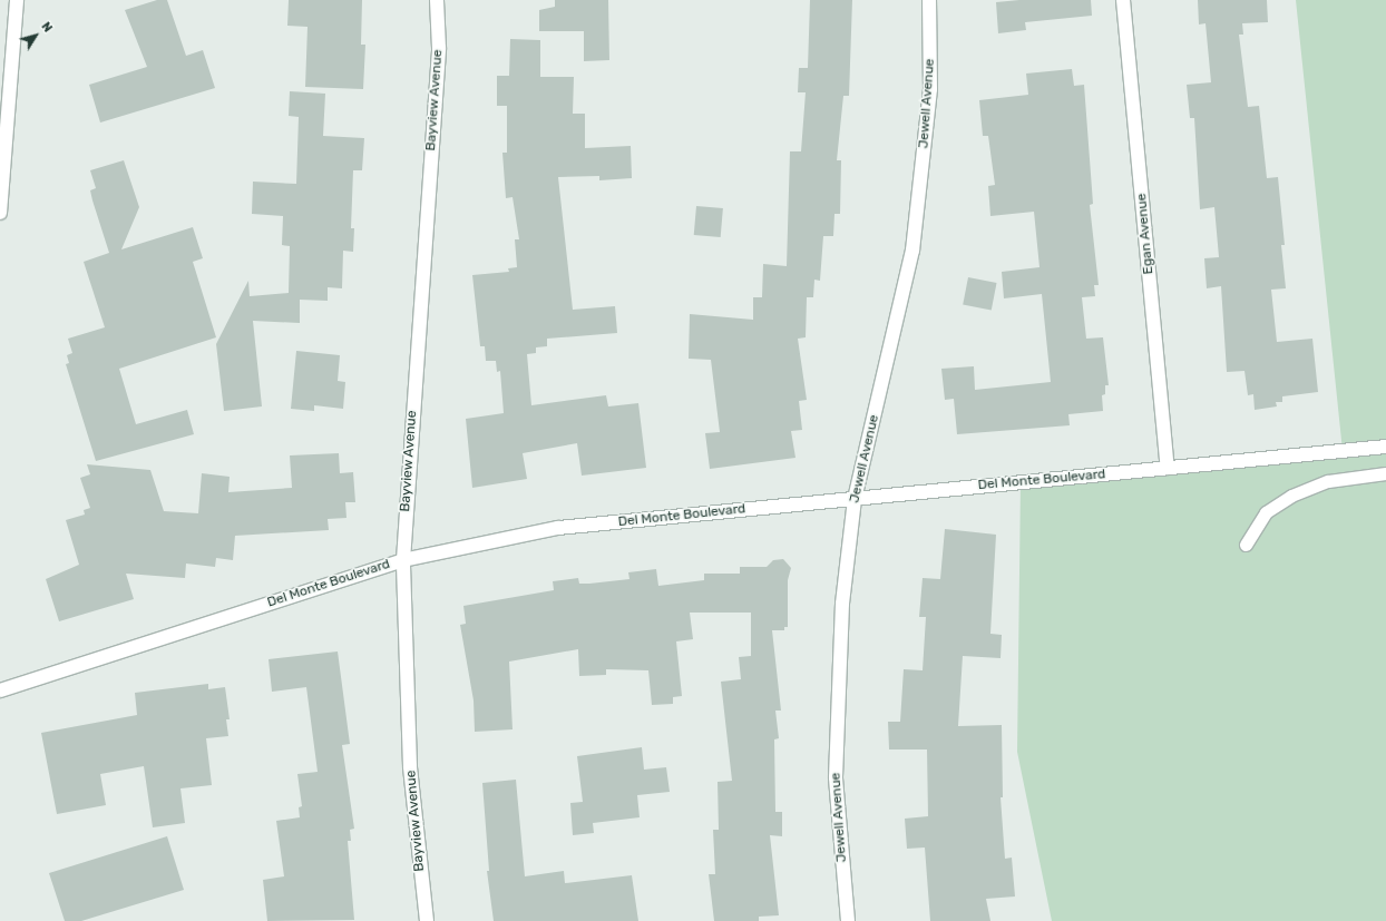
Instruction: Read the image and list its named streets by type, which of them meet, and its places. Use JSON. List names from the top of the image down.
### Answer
{
  "streets": {
    "street": [
      "Bayview Avenue",
      "Jewell Avenue",
      "Egan Avenue",
      "Del Monte Boulevard"
    ]
  },
  "crossings": [
    ["Bayview Avenue", "Del Monte Boulevard"],
    ["Jewell Avenue", "Del Monte Boulevard"],
    ["Egan Avenue", "Del Monte Boulevard"]
  ],
  "north": "top right"
}
